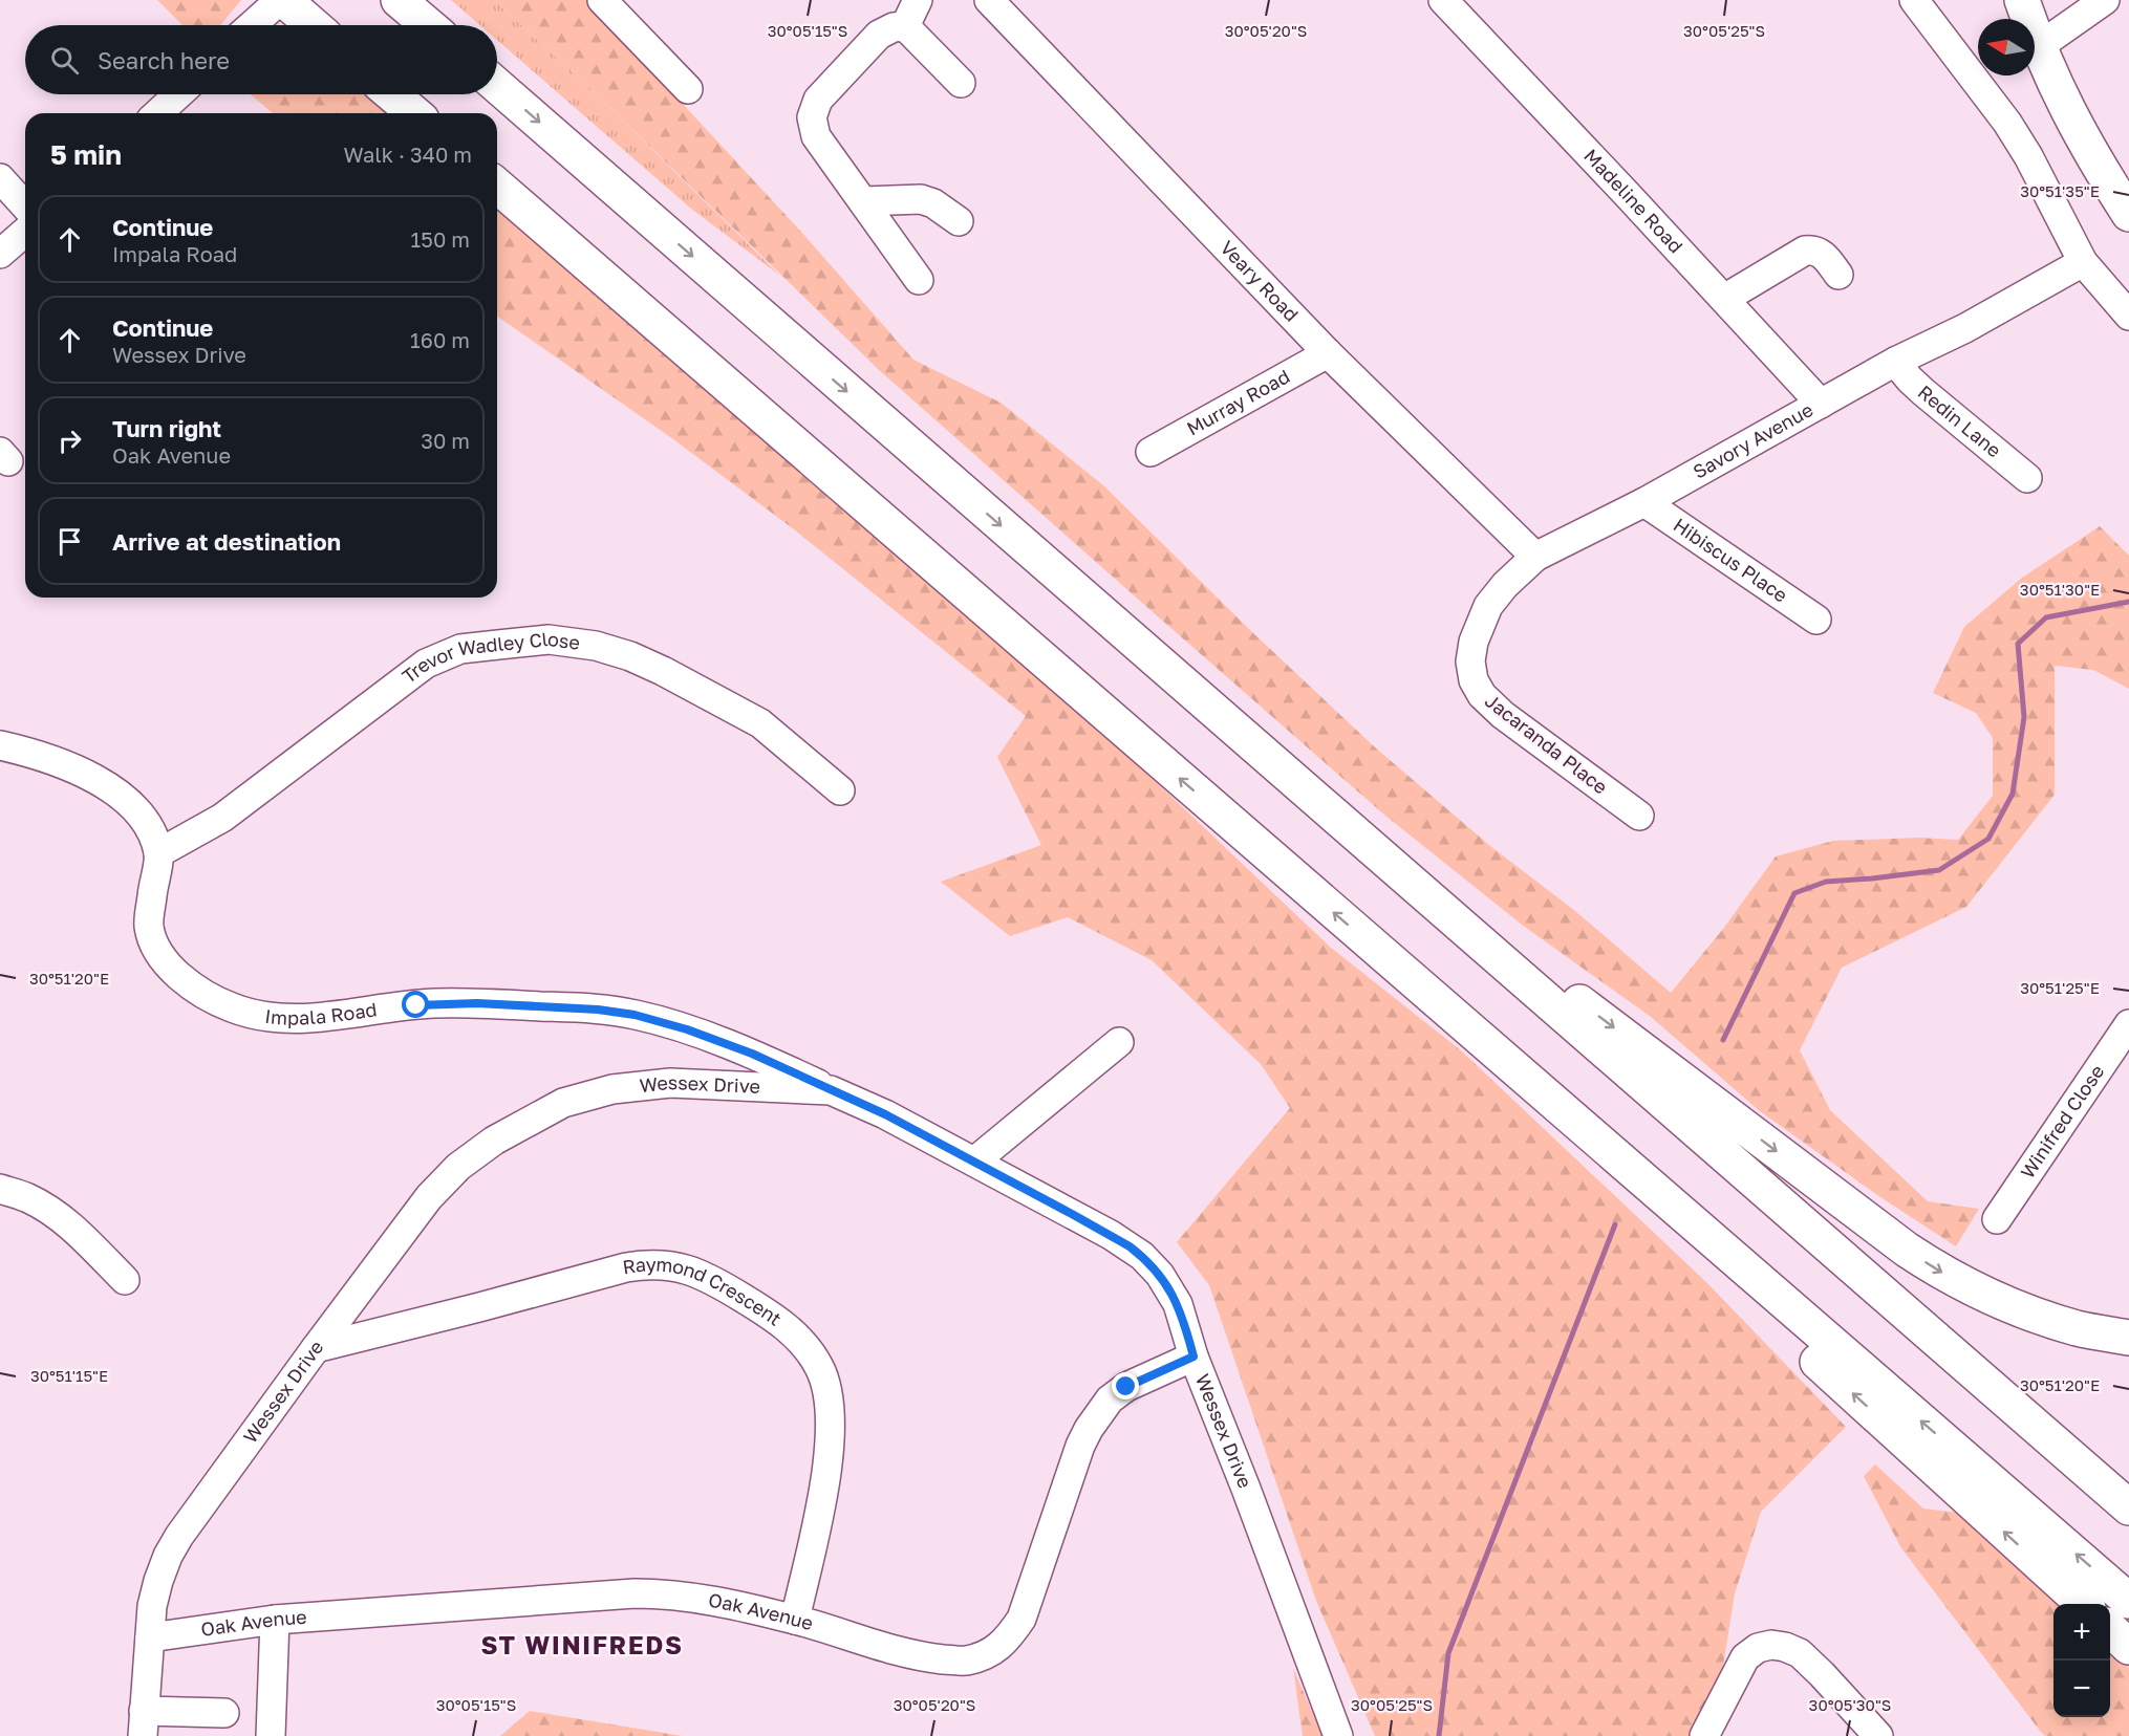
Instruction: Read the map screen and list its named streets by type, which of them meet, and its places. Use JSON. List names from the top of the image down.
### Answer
{
  "streets": {
    "street": [
      "Madeline Road",
      "Veary Road",
      "Murray Road",
      "Redin Lane",
      "Savory Avenue",
      "Hibiscus Place",
      "Trevor Wadley Close",
      "Jacaranda Place",
      "Impala Road",
      "Wessex Drive",
      "Winifred Close",
      "Raymond Crescent",
      "Oak Avenue"
    ]
  },
  "crossings": [
    ["Madeline Road", "Savory Avenue"],
    ["Veary Road", "Murray Road"],
    ["Veary Road", "Savory Avenue"],
    ["Redin Lane", "Savory Avenue"],
    ["Savory Avenue", "Hibiscus Place"],
    ["Savory Avenue", "Jacaranda Place"],
    ["Trevor Wadley Close", "Impala Road"],
    ["Impala Road", "Wessex Drive"],
    ["Wessex Drive", "Raymond Crescent"],
    ["Wessex Drive", "Oak Avenue"],
    ["Raymond Crescent", "Oak Avenue"]
  ],
  "districts": ["ST WINIFREDS"],
  "north": "left",
  "page": {
    "search": "Search here",
    "heading": ["5 min", "Walk · 340 m"],
    "list": [
      ["Continue", "Impala Road", "150 m"],
      ["Continue", "Wessex Drive", "160 m"],
      ["Turn right", "Oak Avenue", "30 m"],
      "Arrive at destination"
    ],
    "map_buttons": ["+", "−"]
  },
  "coordinates": [
    "30°05'15\"S",
    "30°05'20\"S",
    "30°05'25\"S",
    "30°51'35\"E",
    "30°51'30\"E",
    "30°51'20\"E",
    "30°51'25\"E",
    "30°51'15\"E",
    "30°05'30\"S"
  ]
}
